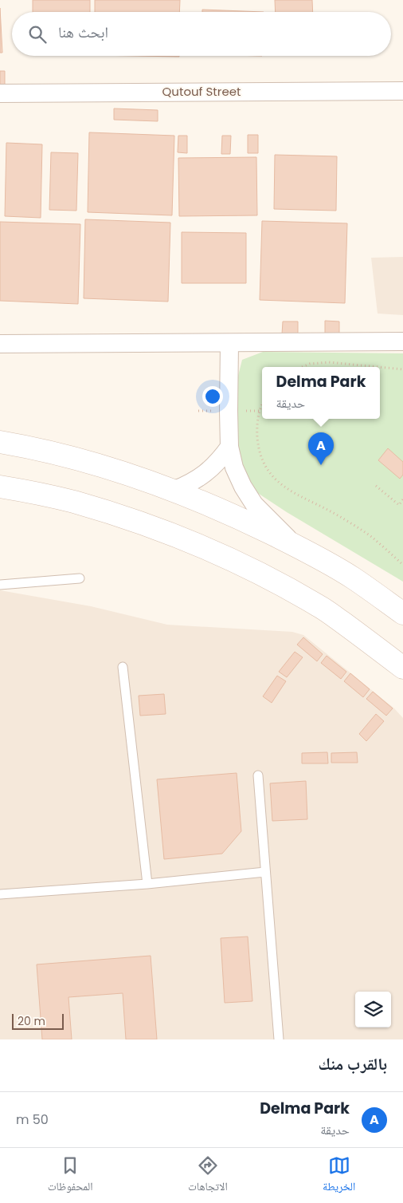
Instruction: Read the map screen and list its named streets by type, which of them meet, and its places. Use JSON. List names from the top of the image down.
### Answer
{
  "streets": {
    "street": ["Qutouf Street"]
  },
  "scale_bar": "20 m",
  "page": {
    "search": "ابحث هنا",
    "popup": ["Delma Park", "حديقة"],
    "pins": "A",
    "scale": "20 m",
    "heading": "بالقرب منك",
    "list": [
      {
        "mark": "A",
        "name": "Delma Park",
        "note": "حديقة",
        "value": "50 m"
      }
    ],
    "nav": ["الخريطة", "الاتجاهات", "المحفوظات"]
  }
}
